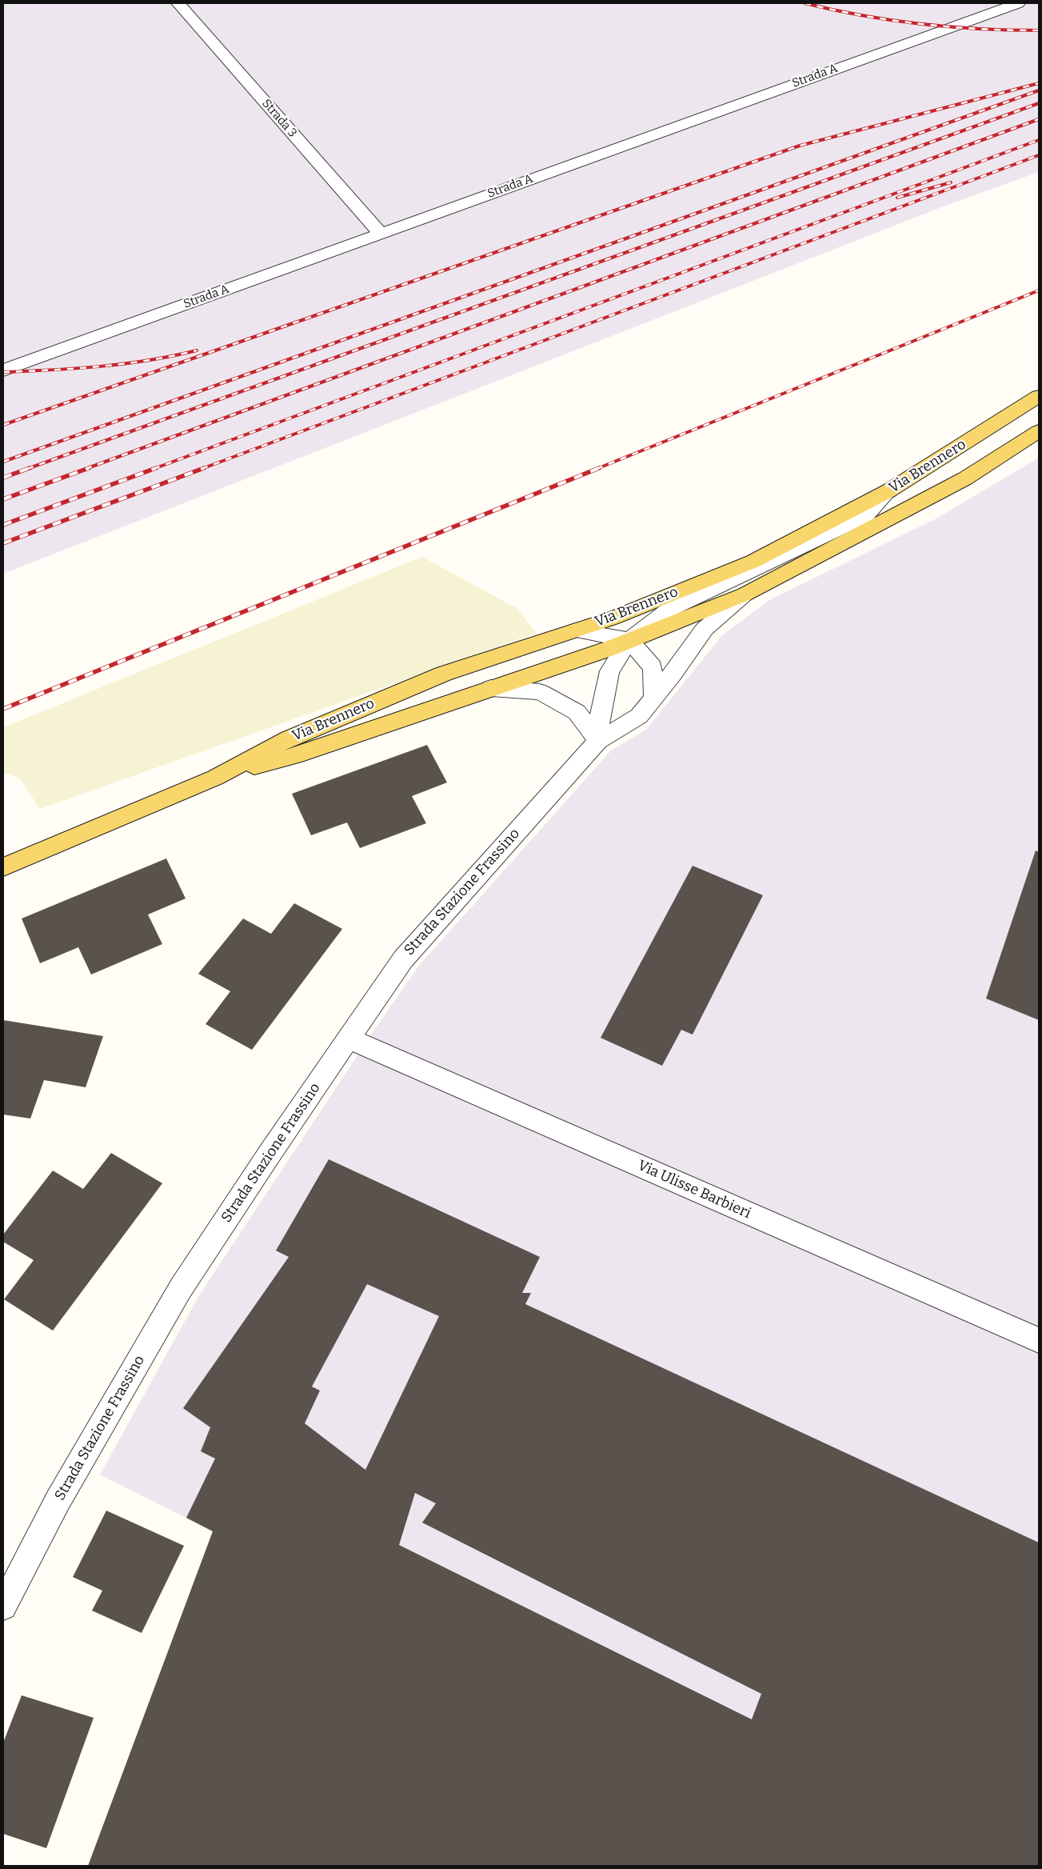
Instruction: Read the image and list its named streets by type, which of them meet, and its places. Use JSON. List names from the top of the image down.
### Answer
{
  "streets": {
    "main road": ["Via Brennero"],
    "street": [
      "Strada A",
      "Strada 3",
      "Strada Stazione Frassino",
      "Via Ulisse Barbieri"
    ]
  },
  "crossings": [
    ["Strada A", "Strada 3"],
    ["Via Brennero", "Strada Stazione Frassino"],
    ["Strada Stazione Frassino", "Via Ulisse Barbieri"]
  ]
}
